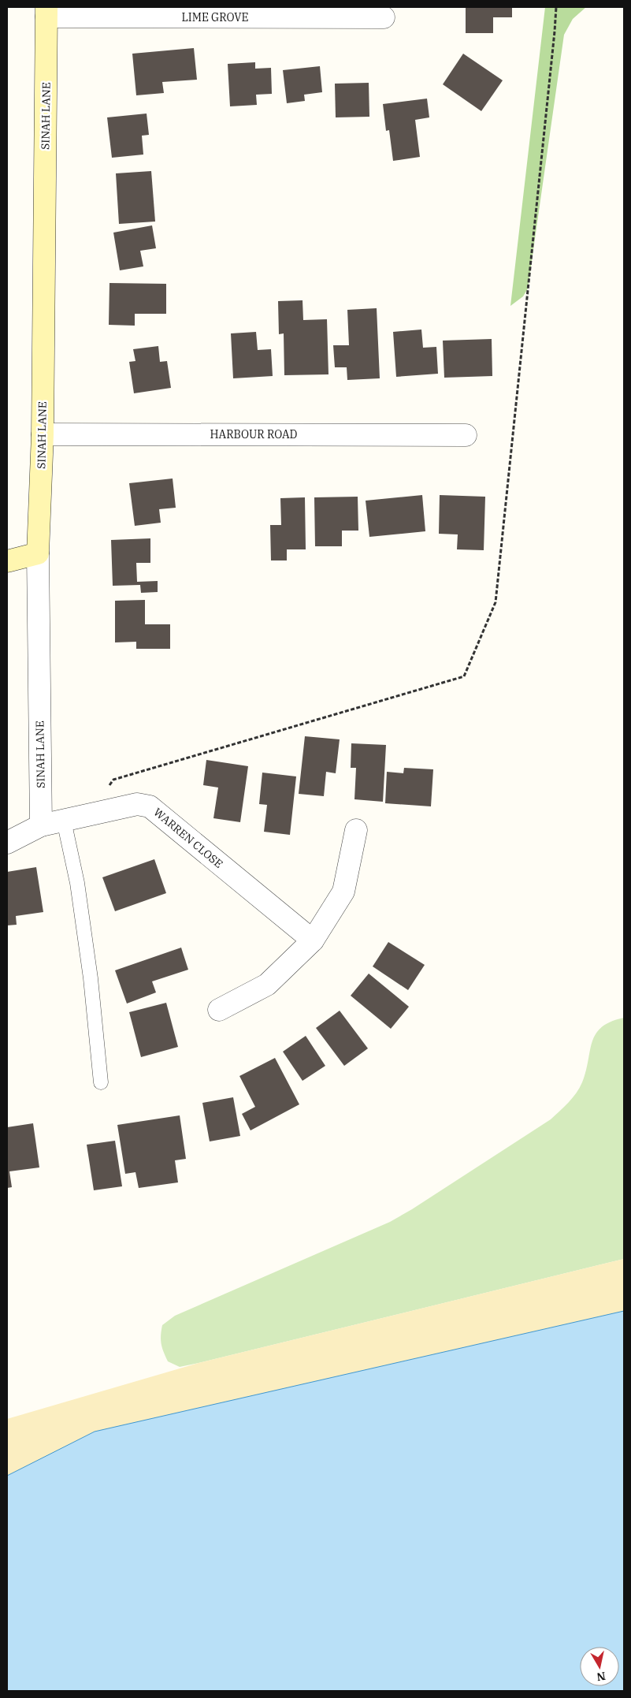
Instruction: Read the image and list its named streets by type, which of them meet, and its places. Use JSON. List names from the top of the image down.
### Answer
{
  "streets": {
    "street": [
      "LIME GROVE",
      "SINAH LANE",
      "HARBOUR ROAD",
      "WARREN CLOSE"
    ]
  },
  "crossings": [
    ["LIME GROVE", "SINAH LANE"],
    ["SINAH LANE", "HARBOUR ROAD"],
    ["SINAH LANE", "WARREN CLOSE"]
  ],
  "north": "bottom"
}
